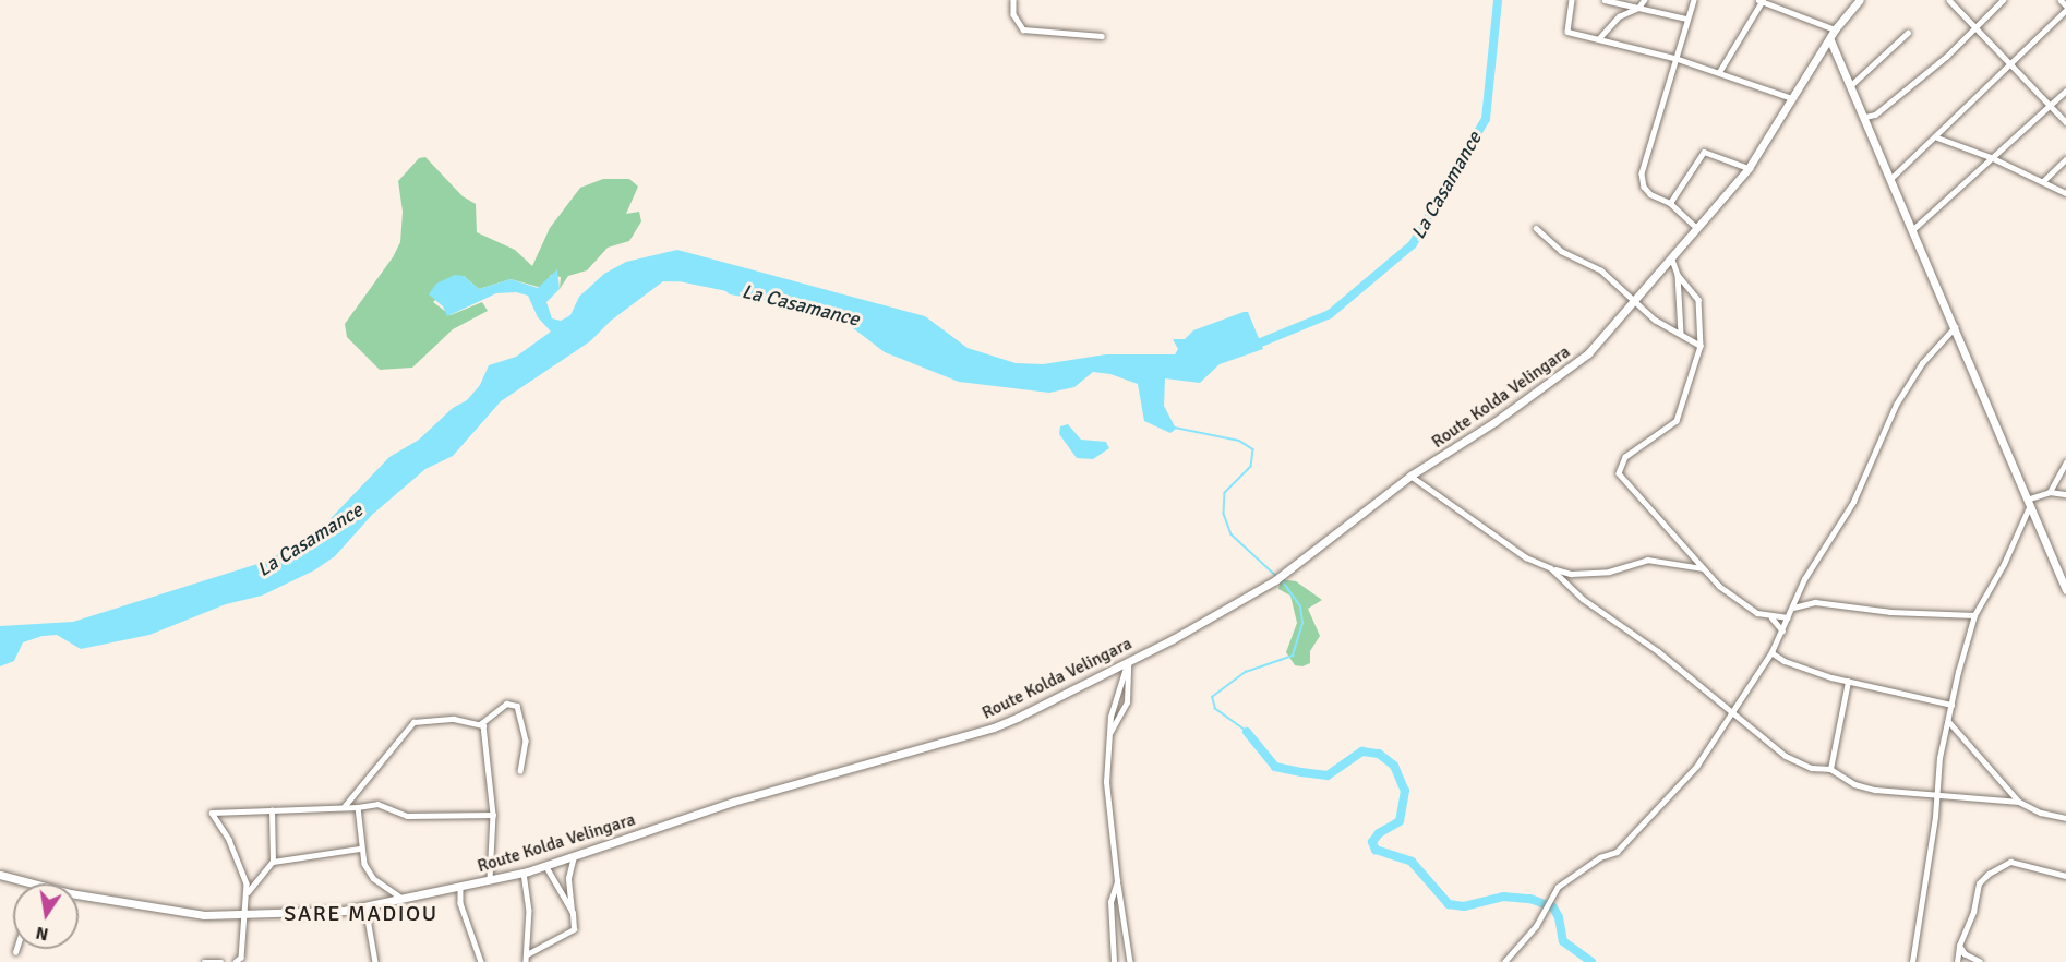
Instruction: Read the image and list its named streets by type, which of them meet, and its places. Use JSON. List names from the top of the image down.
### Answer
{
  "streets": {
    "main road": ["Route Kolda Velingara"]
  },
  "districts": ["SARE MADIOU"],
  "water": ["La Casamance"],
  "north": "bottom"
}
